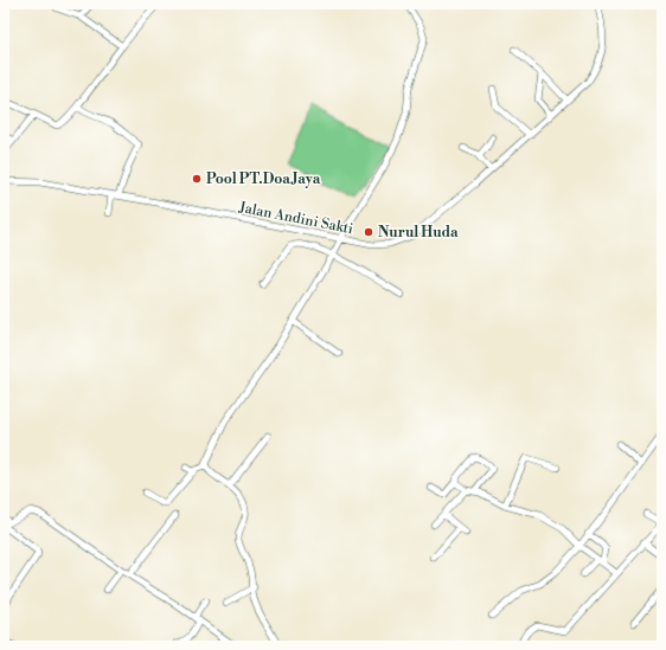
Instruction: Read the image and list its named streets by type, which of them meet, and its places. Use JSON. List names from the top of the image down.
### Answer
{
  "streets": {
    "street": ["Jalan Andini Sakti"]
  },
  "places": ["Pool PT.Doa Jaya", "Nurul Huda"]
}
